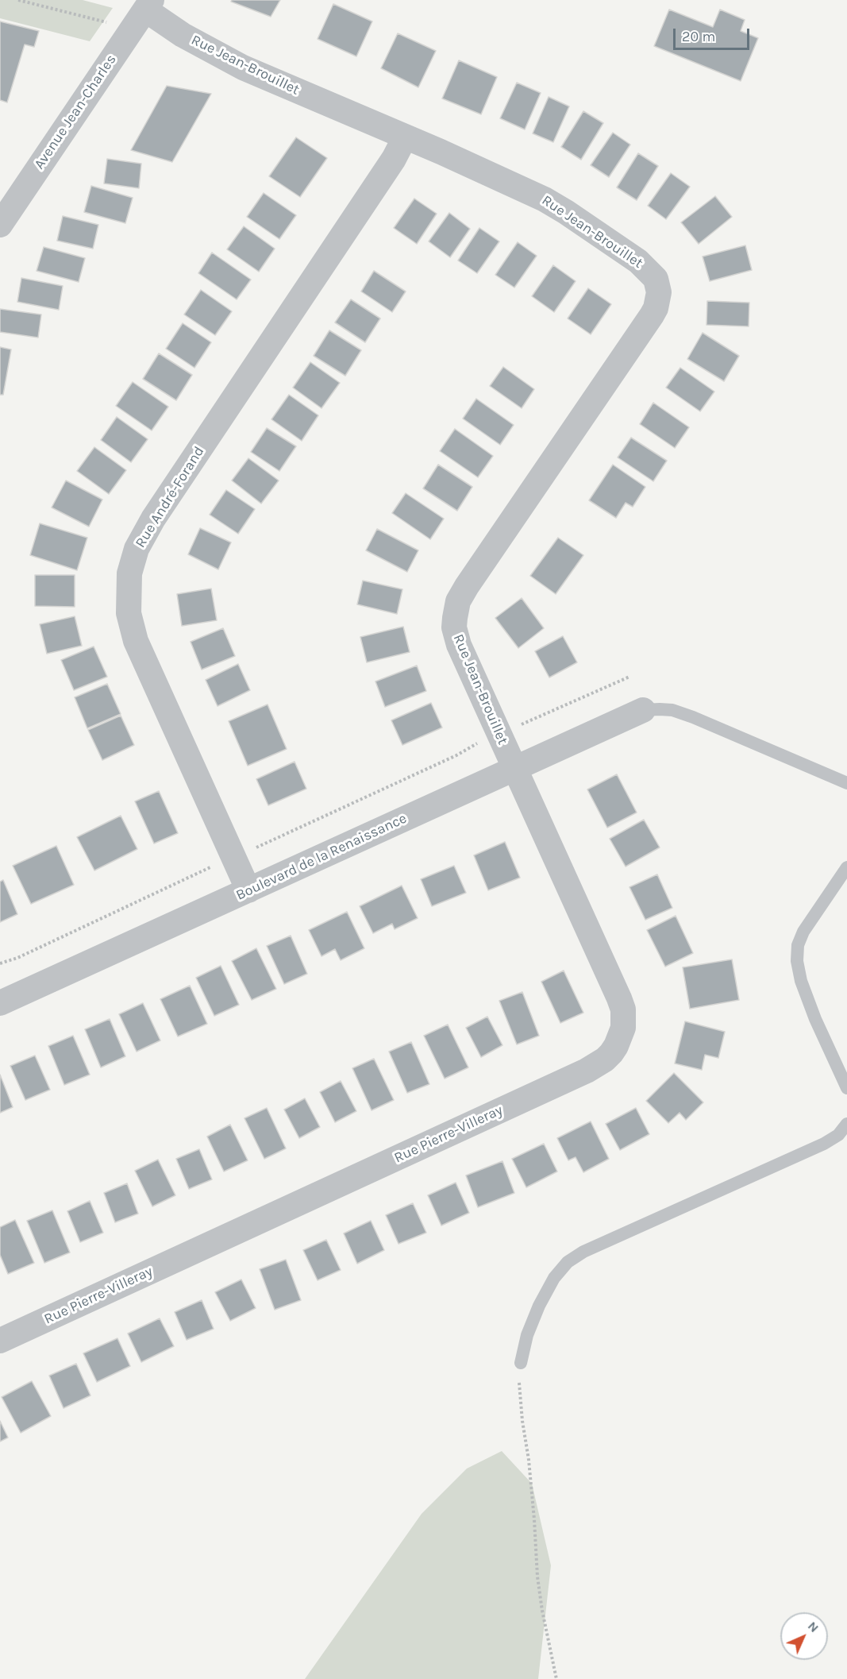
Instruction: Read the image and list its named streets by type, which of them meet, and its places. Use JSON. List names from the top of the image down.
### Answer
{
  "streets": {
    "street": [
      "Rue Jean-Brouillet",
      "Avenue Jean-Charles",
      "Rue André-Forand",
      "Boulevard de la Renaissance",
      "Rue Pierre-Villeray"
    ]
  },
  "crossings": [
    ["Rue Jean-Brouillet", "Avenue Jean-Charles"],
    ["Rue Jean-Brouillet", "Rue André-Forand"],
    ["Rue Jean-Brouillet", "Boulevard de la Renaissance"],
    ["Rue Jean-Brouillet", "Rue Pierre-Villeray"],
    ["Rue André-Forand", "Boulevard de la Renaissance"],
    ["Boulevard de la Renaissance", "Rue Pierre-Villeray"]
  ],
  "scale_bar": "20 m",
  "north": "top right"
}
